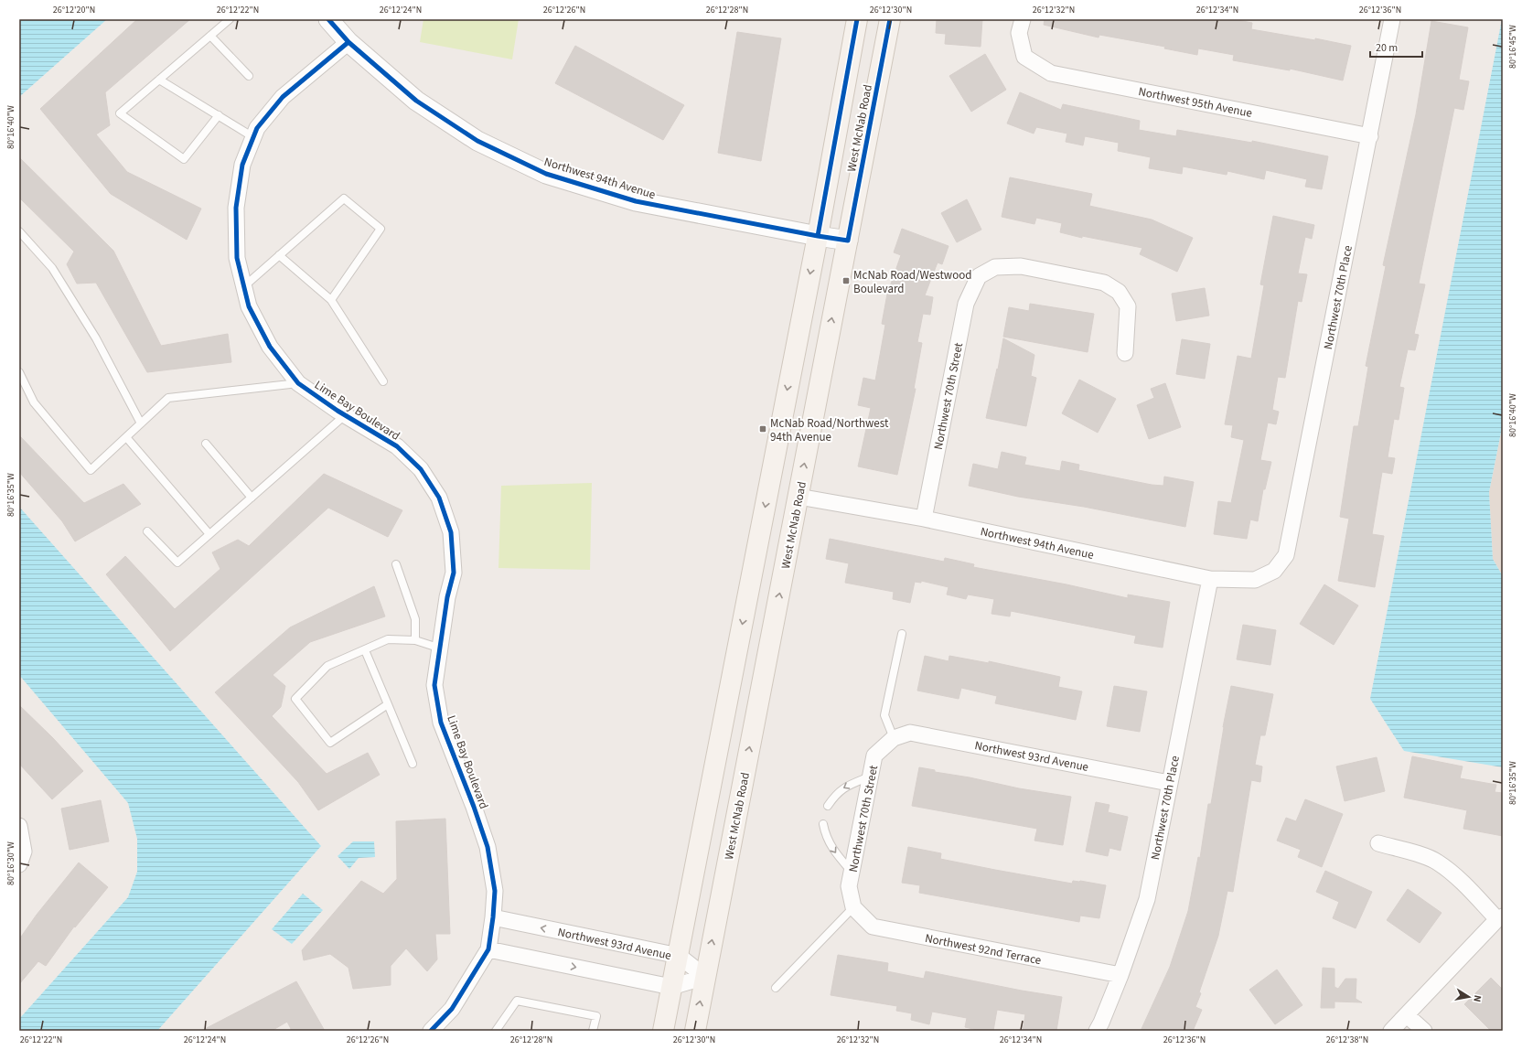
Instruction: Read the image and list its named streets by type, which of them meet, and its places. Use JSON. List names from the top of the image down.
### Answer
{
  "streets": {
    "main road": ["West McNab Road"],
    "street": [
      "Northwest 95th Avenue",
      "Northwest 94th Avenue",
      "Northwest 70th Place",
      "Northwest 70th Street",
      "Lime Bay Boulevard",
      "Northwest 93rd Avenue",
      "Northwest 92nd Terrace"
    ]
  },
  "crossings": [
    ["Northwest 95th Avenue", "Northwest 70th Place"],
    ["West McNab Road", "Northwest 94th Avenue"],
    ["West McNab Road", "Northwest 93rd Avenue"],
    ["Northwest 94th Avenue", "Northwest 70th Place"],
    ["Northwest 94th Avenue", "Northwest 70th Street"],
    ["Northwest 94th Avenue", "Lime Bay Boulevard"],
    ["Northwest 70th Place", "Northwest 93rd Avenue"],
    ["Northwest 70th Place", "Northwest 92nd Terrace"],
    ["Northwest 70th Street", "Northwest 93rd Avenue"],
    ["Northwest 70th Street", "Northwest 92nd Terrace"],
    ["Lime Bay Boulevard", "Northwest 93rd Avenue"]
  ],
  "places": {
    "transit": ["McNab Road/Westwood Boulevard", "McNab Road/Northwest 94th Avenue"]
  },
  "scale_bar": "20 m",
  "north": "right",
  "coordinates": [
    "26°12'20\"N",
    "26°12'22\"N",
    "26°12'24\"N",
    "26°12'26\"N",
    "26°12'28\"N",
    "26°12'30\"N",
    "26°12'32\"N",
    "26°12'34\"N",
    "26°12'36\"N",
    "80°16'45\"W",
    "80°16'40\"W",
    "80°16'35\"W",
    "80°16'30\"W",
    "26°12'38\"N"
  ]
}
